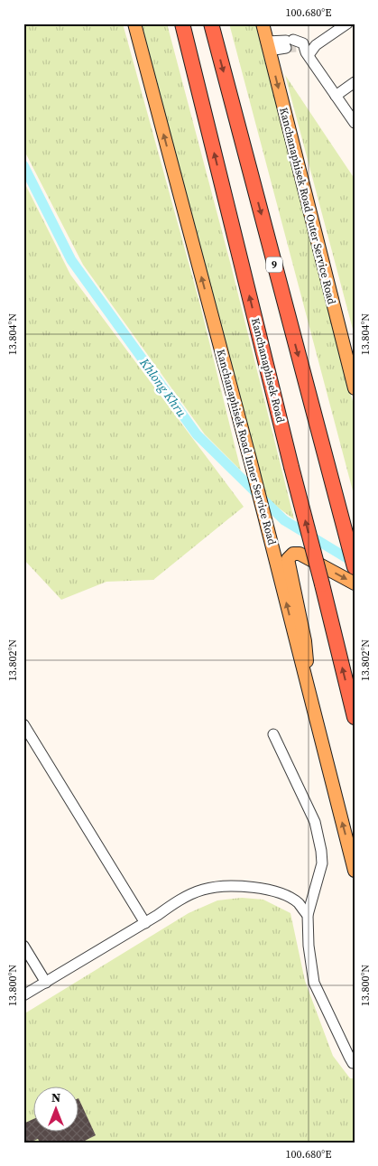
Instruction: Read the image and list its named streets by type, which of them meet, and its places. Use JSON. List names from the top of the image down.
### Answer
{
  "streets": {
    "highway": ["9", "Kanchanaphisek Road"],
    "main road": ["Kanchanaphisek Road Outer Service Road", "Kanchanaphisek Road Inner Service Road"]
  },
  "one_way": ["Kanchanaphisek Road Outer Service Road", "Kanchanaphisek Road Inner Service Road"],
  "water": ["Khlong Khru"],
  "north": "top",
  "coordinates": [
    "100.680°E",
    "13.804°N",
    "13.802°N",
    "13.800°N"
  ]
}
